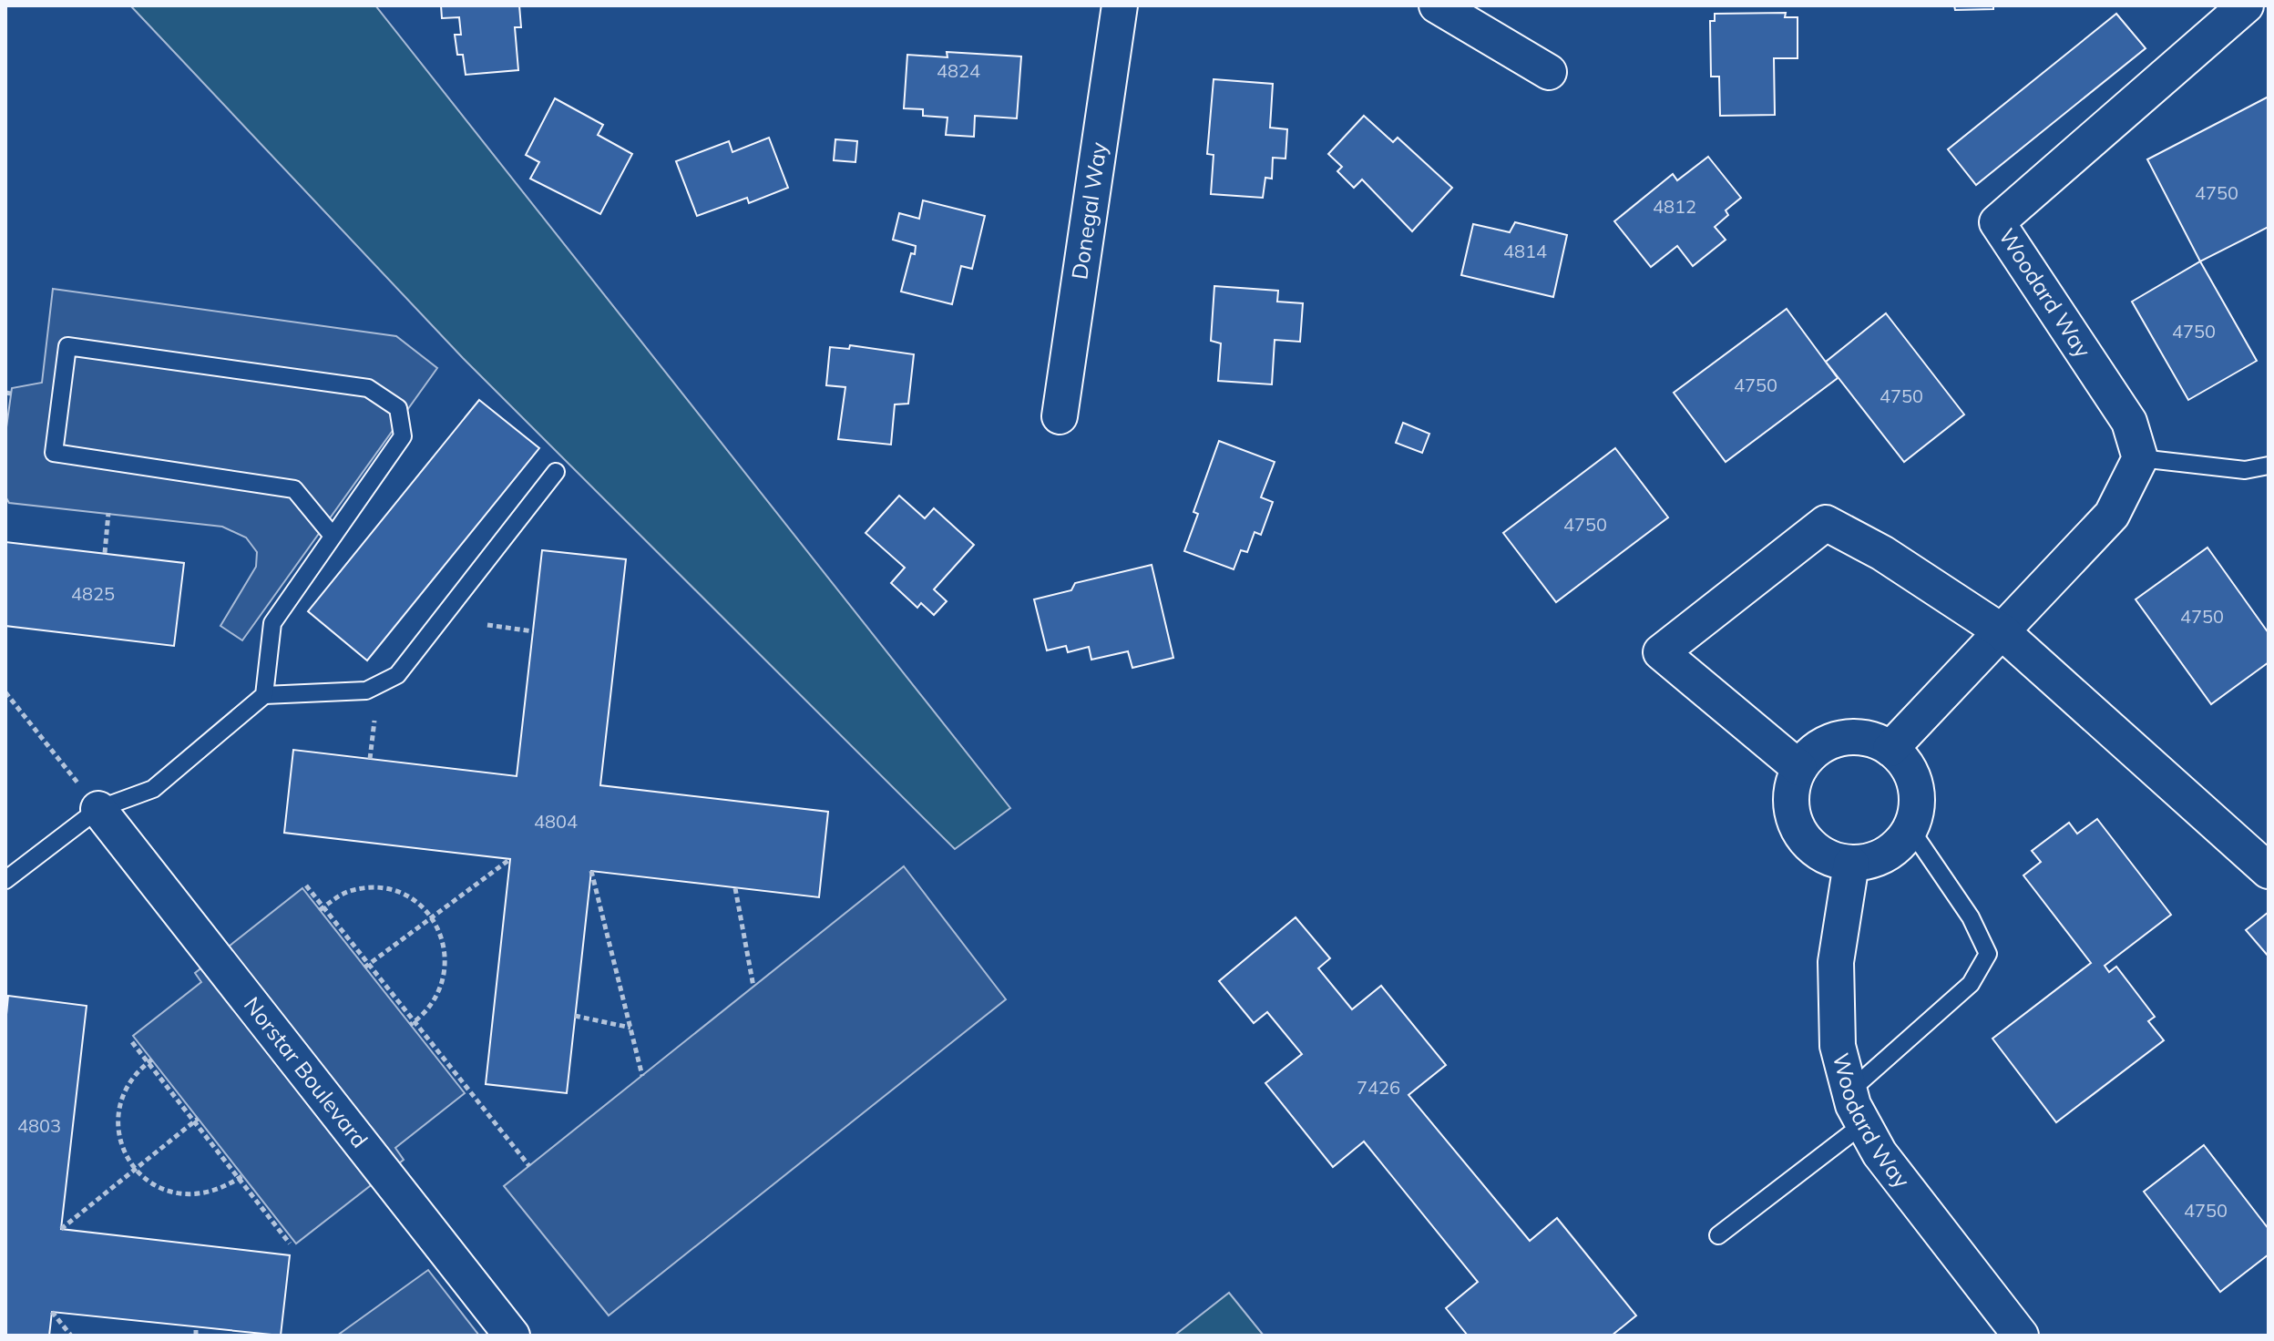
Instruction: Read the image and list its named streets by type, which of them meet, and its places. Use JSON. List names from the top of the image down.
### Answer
{
  "streets": {
    "street": ["Donegal Way", "Woodard Way", "Norstar Boulevard"]
  },
  "house_numbers": [
    "4824",
    "4750",
    "4812",
    "4814",
    "4750",
    "4750",
    "4750",
    "4750",
    "4825",
    "4750",
    "4804",
    "7426",
    "4803",
    "4750"
  ]
}
